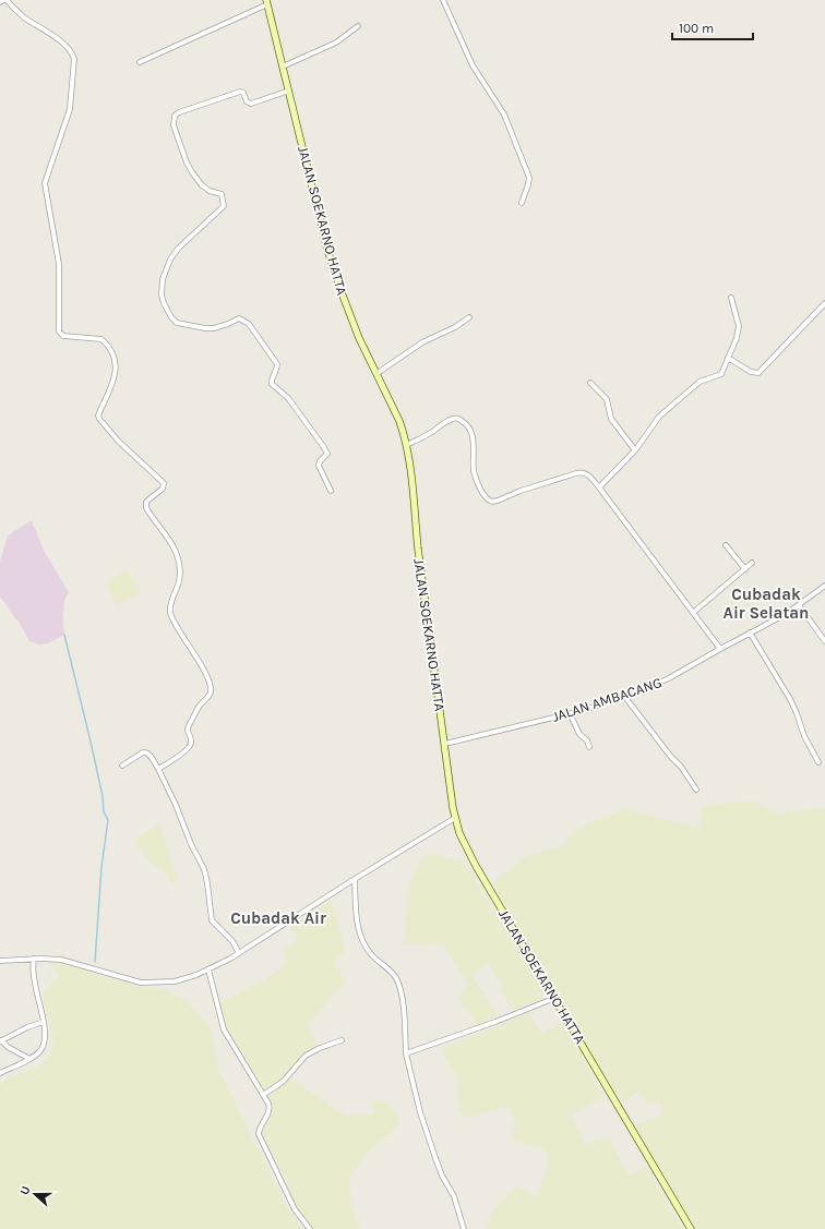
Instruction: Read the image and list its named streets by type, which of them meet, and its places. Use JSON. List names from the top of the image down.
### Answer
{
  "streets": {
    "street": ["JALAN SOEKARNO HATTA", "JALAN AMBACANG"]
  },
  "crossings": [
    ["JALAN SOEKARNO HATTA", "JALAN AMBACANG"]
  ],
  "districts": ["Cubadak Air Selatan", "Cubadak Air"],
  "scale_bar": "100 m",
  "north": "left"
}
